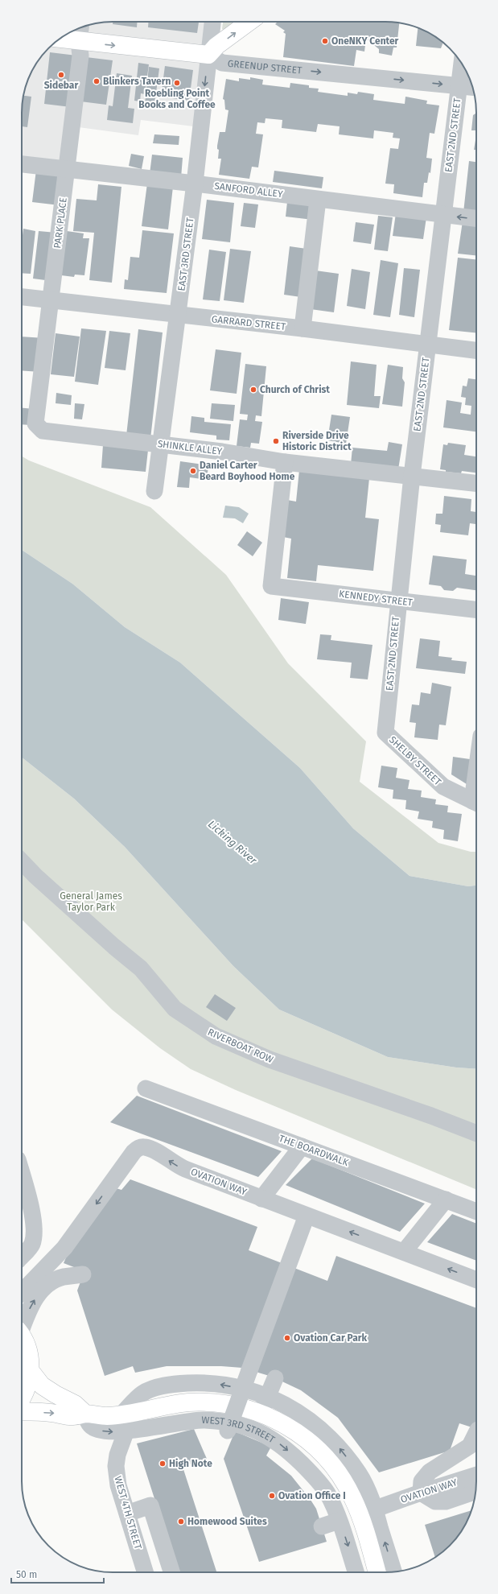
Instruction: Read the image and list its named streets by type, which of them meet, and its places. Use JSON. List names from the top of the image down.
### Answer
{
  "streets": {
    "main road": ["GREENUP STREET", "WEST 3RD STREET"],
    "street": [
      "EAST 2ND STREET",
      "SANFORD ALLEY",
      "PARK PLACE",
      "EAST 3RD STREET",
      "GARRARD STREET",
      "SHINKLE ALLEY",
      "KENNEDY STREET",
      "SHELBY STREET",
      "RIVERBOAT ROW",
      "THE BOARDWALK",
      "OVATION WAY",
      "WEST 4TH STREET"
    ]
  },
  "crossings": [
    ["GREENUP STREET", "EAST 2ND STREET"],
    ["GREENUP STREET", "PARK PLACE"],
    ["GREENUP STREET", "EAST 3RD STREET"],
    ["EAST 2ND STREET", "SANFORD ALLEY"],
    ["EAST 2ND STREET", "GARRARD STREET"],
    ["EAST 2ND STREET", "SHINKLE ALLEY"],
    ["EAST 2ND STREET", "KENNEDY STREET"],
    ["EAST 2ND STREET", "SHELBY STREET"],
    ["SANFORD ALLEY", "PARK PLACE"],
    ["SANFORD ALLEY", "EAST 3RD STREET"],
    ["PARK PLACE", "GARRARD STREET"],
    ["PARK PLACE", "SHINKLE ALLEY"],
    ["EAST 3RD STREET", "GARRARD STREET"],
    ["EAST 3RD STREET", "SHINKLE ALLEY"],
    ["SHINKLE ALLEY", "KENNEDY STREET"],
    ["WEST 3RD STREET", "WEST 4TH STREET"]
  ],
  "one_way": ["GREENUP STREET", "OVATION WAY", "WEST 3RD STREET"],
  "water": ["Licking River"],
  "parks": ["General James Taylor Park"],
  "places": [
    "OneNKY Center",
    "Sidebar",
    "Blinkers Tavern",
    "Roebling Point Books and Coffee",
    "Church of Christ",
    "Riverside Drive Historic District",
    "Daniel Carter Beard Boyhood Home",
    "Ovation Car Park",
    "High Note",
    "Ovation Office I",
    "Homewood Suites"
  ],
  "scale_bar": "50 m"
}
